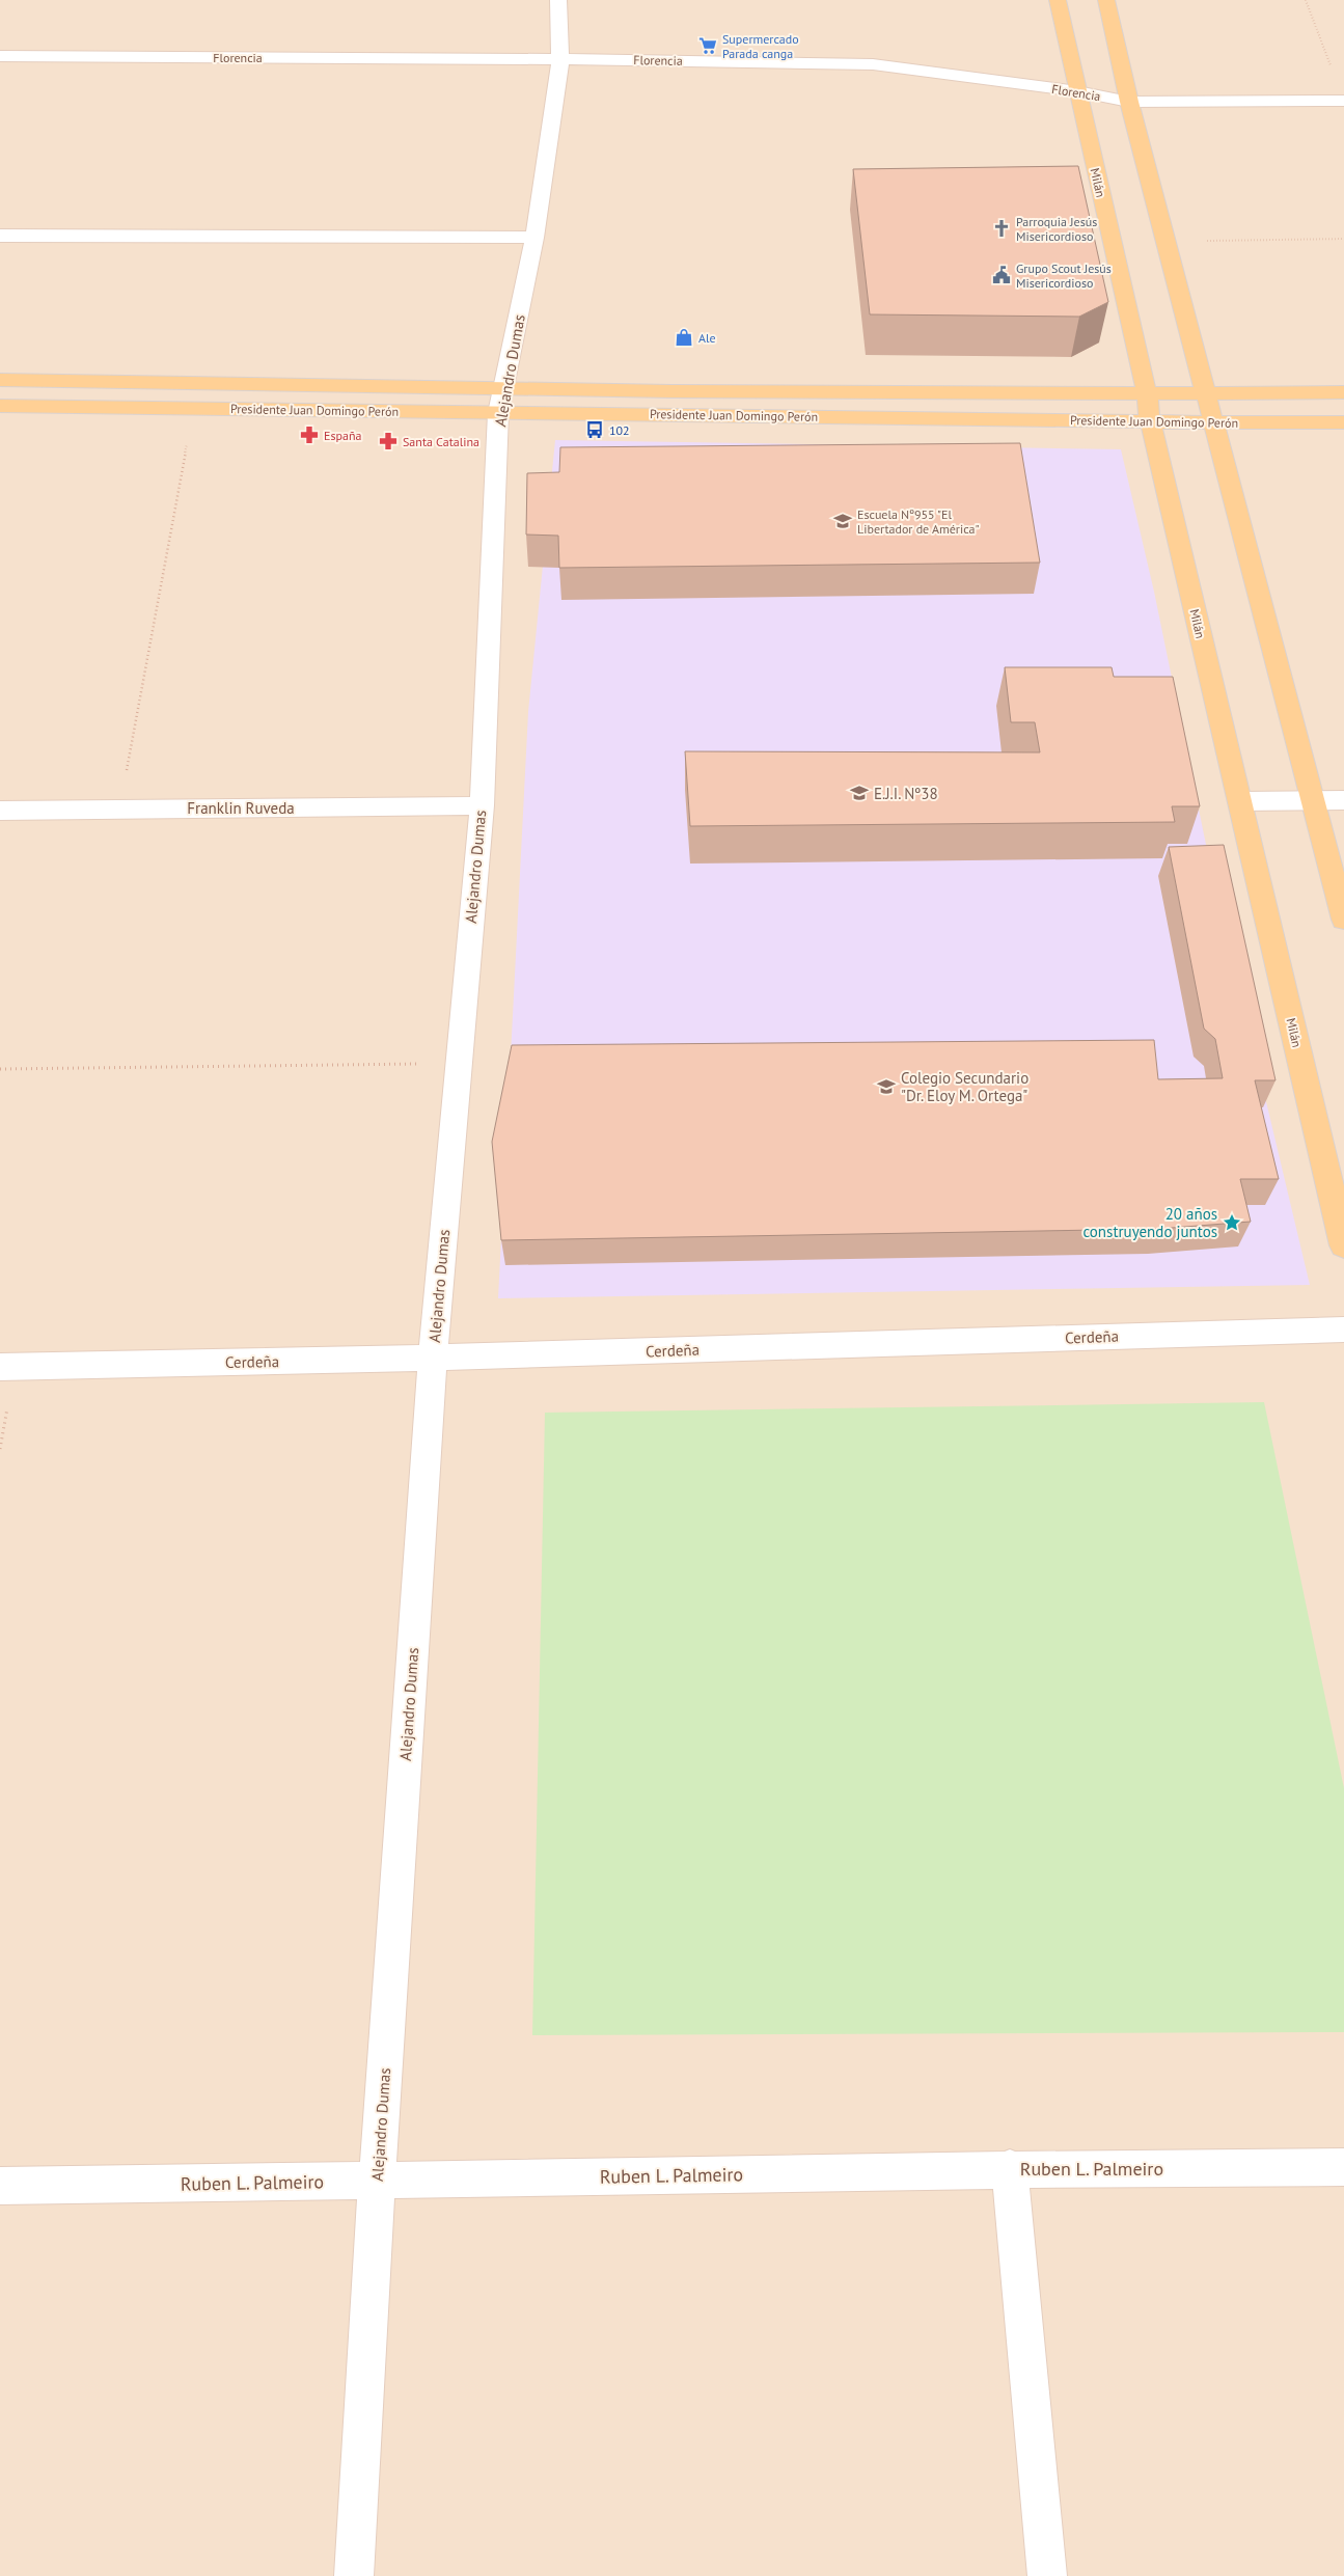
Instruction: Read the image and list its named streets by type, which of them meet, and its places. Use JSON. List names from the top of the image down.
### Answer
{
  "streets": {
    "main road": ["Milán", "Presidente Juan Domingo Perón"],
    "street": [
      "Florencia",
      "Alejandro Dumas",
      "Franklin Ruveda",
      "Cerdeña",
      "Ruben L. Palmeiro"
    ]
  },
  "crossings": [
    ["Florencia", "Milán"],
    ["Florencia", "Alejandro Dumas"],
    ["Milán", "Presidente Juan Domingo Perón"],
    ["Alejandro Dumas", "Presidente Juan Domingo Perón"],
    ["Alejandro Dumas", "Franklin Ruveda"],
    ["Alejandro Dumas", "Cerdeña"],
    ["Alejandro Dumas", "Ruben L. Palmeiro"]
  ],
  "places": {
    "supermarket": ["Supermercado Parada canga"],
    "church": ["Parroquia Jesús Misericordioso"],
    "public building": ["Grupo Scout Jesús Misericordioso"],
    "shop": ["Ale"],
    "bus stop": ["102"],
    "pharmacy": ["España", "Santa Catalina"],
    "school or university": ["Escuela Nº955 \"El Libertador de América\"", "E.J.I. Nº38", "Colegio Secundario \"Dr. Eloy M. Ortega\""],
    "place": ["20 años construyendo juntos"]
  }
}
